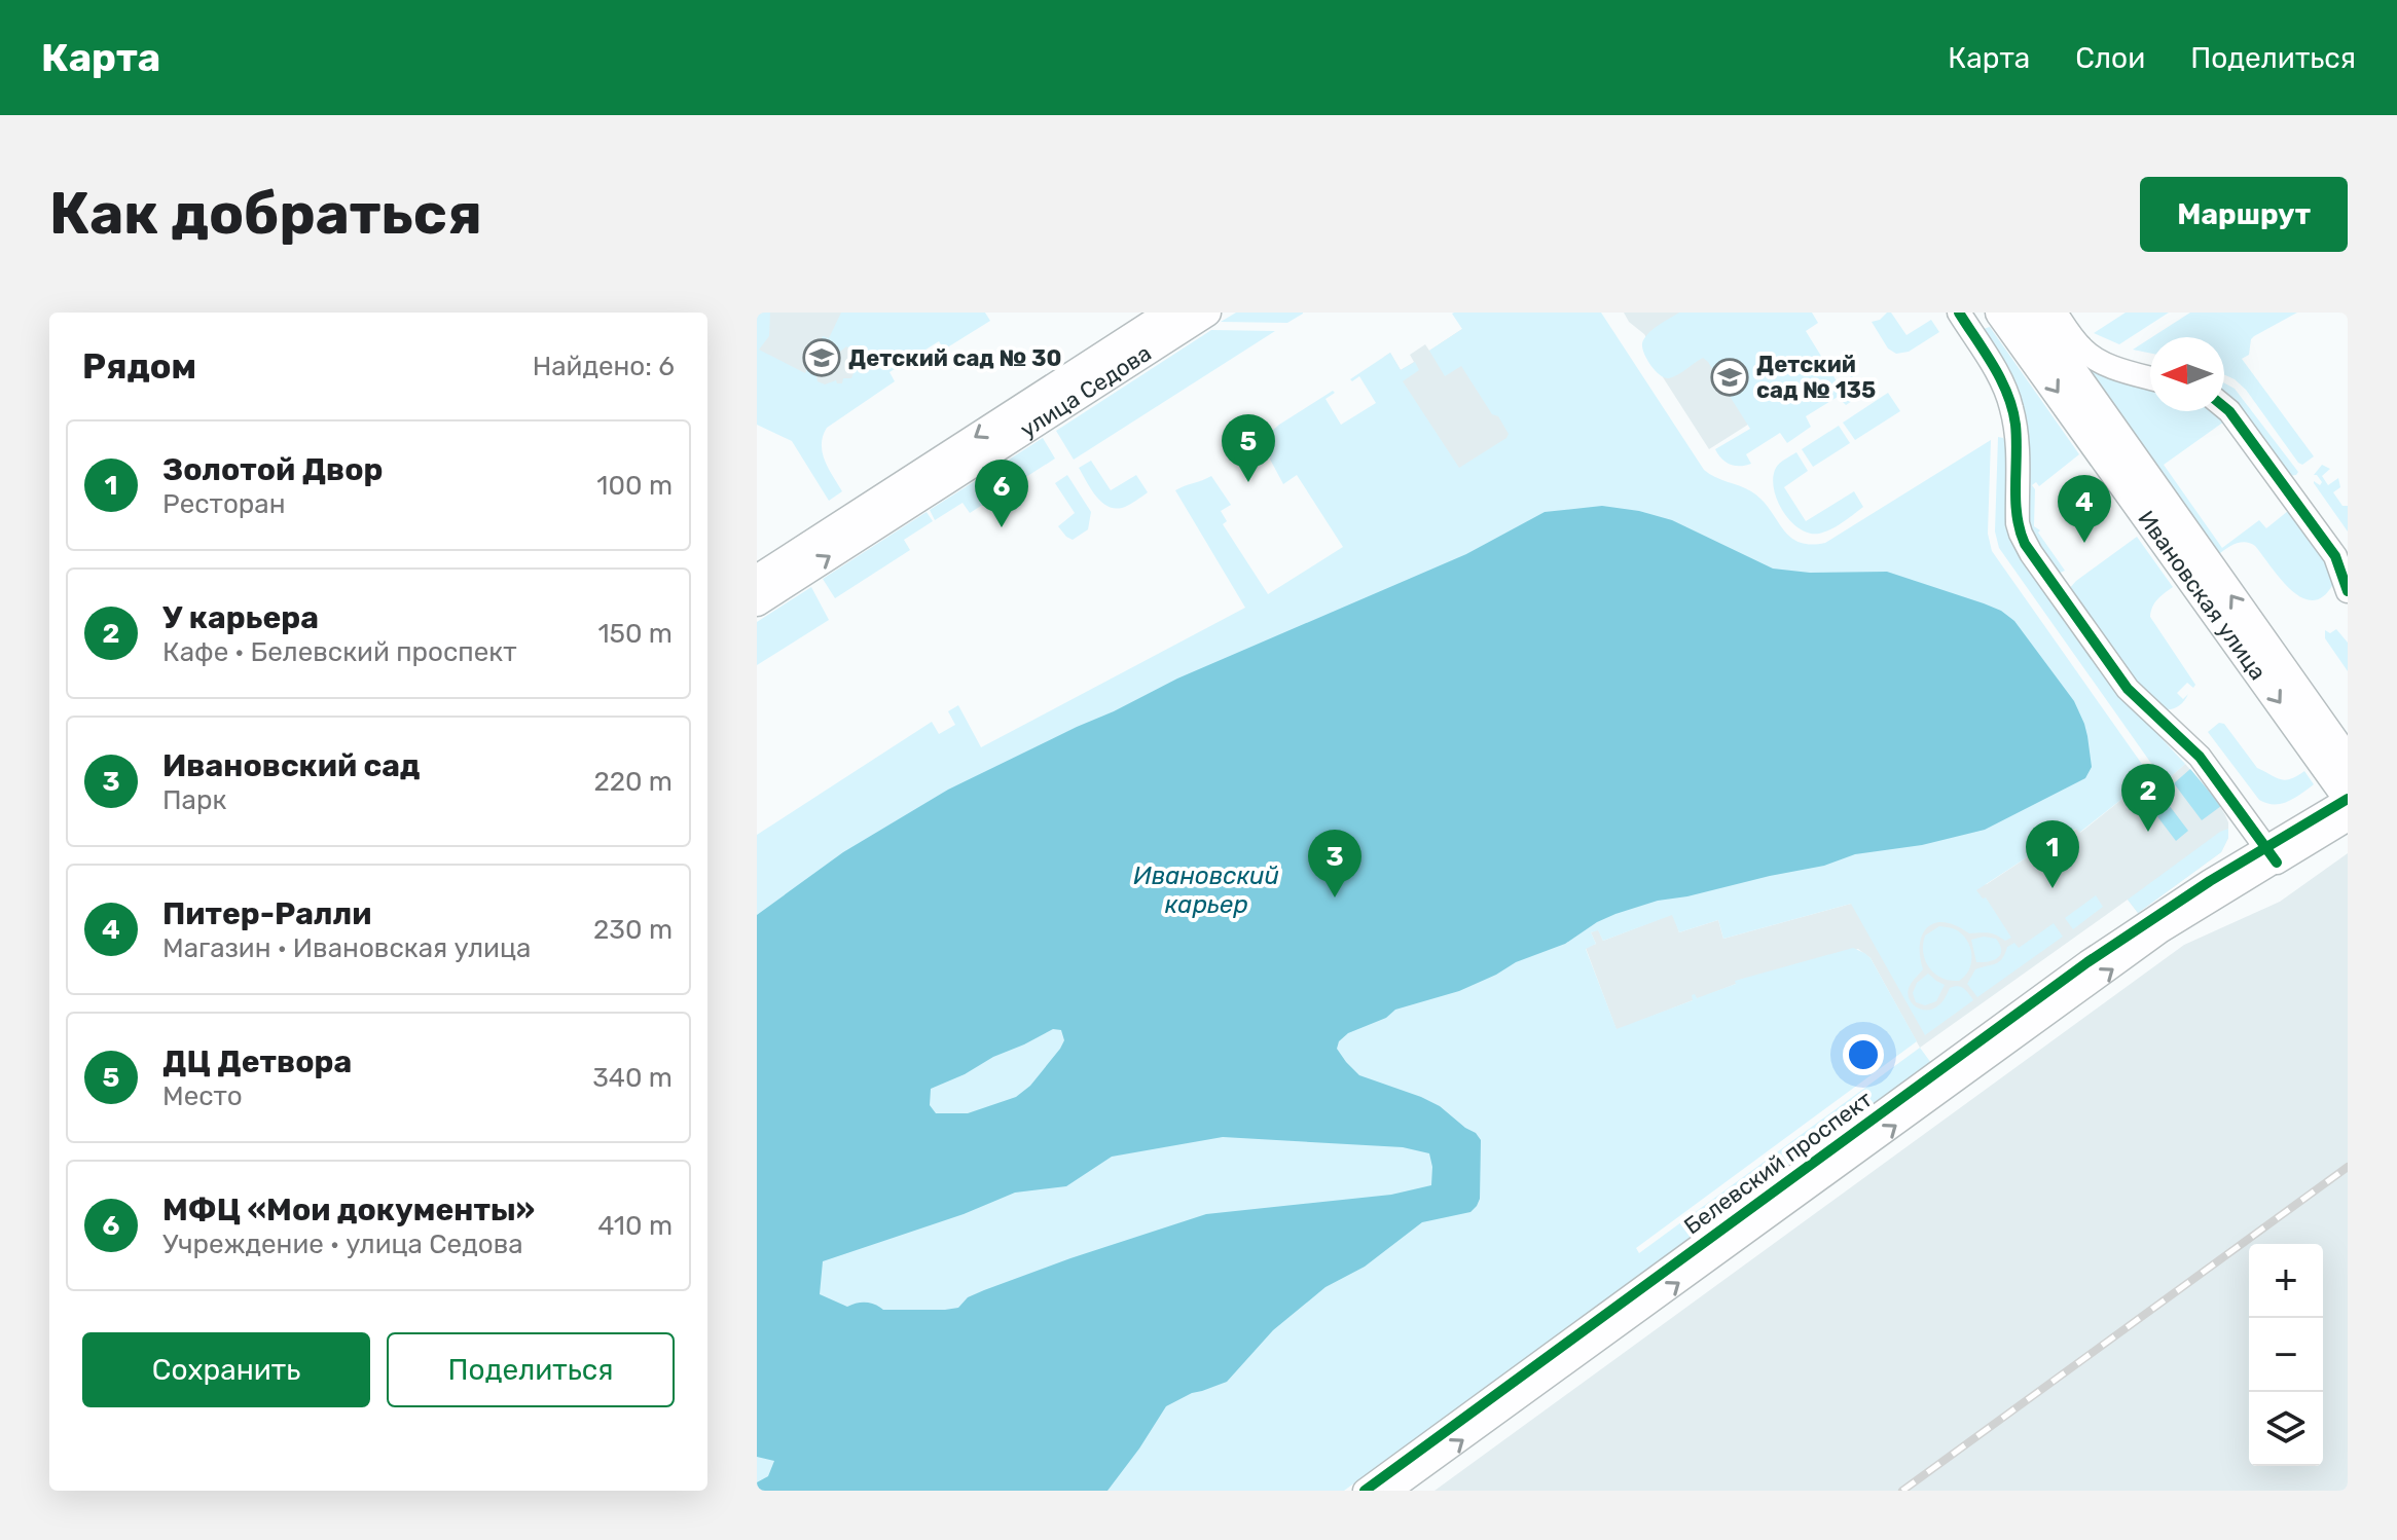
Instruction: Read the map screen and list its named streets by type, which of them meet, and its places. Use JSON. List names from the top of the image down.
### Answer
{
  "streets": {
    "main road": ["улица Седова", "Ивановская улица"],
    "street": ["Белевский проспект"]
  },
  "crossings": [
    ["Ивановская улица", "Белевский проспект"]
  ],
  "water": ["Ивановский карьер"],
  "places": {
    "school or university": ["Детский сад № 30", "Детский сад № 135"]
  },
  "north": "left",
  "page": {
    "header": "Карта",
    "nav": ["Карта", "Слои", "Поделиться"],
    "buttons": [
      "Маршрут",
      ["Сохранить", "Поделиться"]
    ],
    "title": "Как добраться",
    "heading": ["Рядом", "Найдено: 6"],
    "pins": [
      "5",
      "6",
      "4",
      "2",
      "1",
      "3"
    ],
    "list": [
      {
        "mark": "1",
        "name": "Золотой Двор",
        "note": "Ресторан",
        "value": "100 m"
      },
      {
        "mark": "2",
        "name": "У карьера",
        "note": "Кафе · Белевский проспект",
        "value": "150 m"
      },
      {
        "mark": "3",
        "name": "Ивановский сад",
        "note": "Парк",
        "value": "220 m"
      },
      {
        "mark": "4",
        "name": "Питер-Ралли",
        "note": "Магазин · Ивановская улица",
        "value": "230 m"
      },
      {
        "mark": "5",
        "name": "ДЦ Детвора",
        "note": "Место",
        "value": "340 m"
      },
      {
        "mark": "6",
        "name": "МФЦ «Мои документы»",
        "note": "Учреждение · улица Седова",
        "value": "410 m"
      }
    ],
    "map_buttons": ["+", "−"]
  }
}
